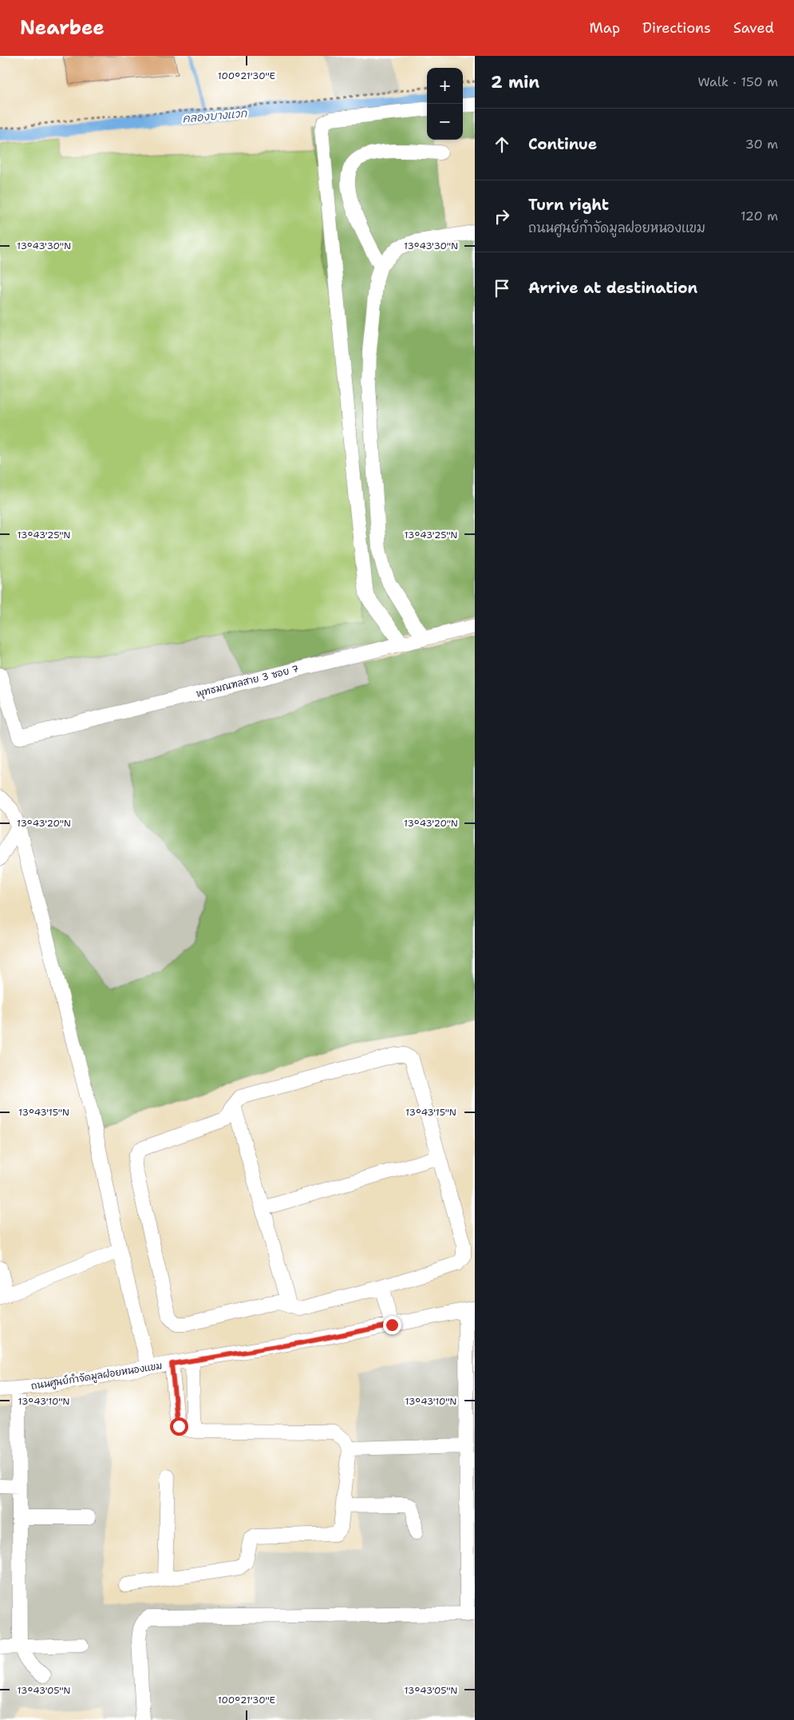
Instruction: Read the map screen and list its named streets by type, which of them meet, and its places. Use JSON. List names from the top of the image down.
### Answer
{
  "streets": {
    "street": ["พุทธมณฑลสาย 3 ซอย 7", "ถนนศูนย์กำจัดมูลฝอยหนองแขม"]
  },
  "water": ["คลองบางแวก"],
  "page": {
    "header": "Nearbee",
    "nav": ["Map", "Directions", "Saved"],
    "heading": ["2 min", "Walk · 150 m"],
    "map_buttons": ["+", "−"],
    "list": [
      ["Continue", "30 m"],
      ["Turn right", "ถนนศูนย์กำจัดมูลฝอยหนองแขม", "120 m"],
      "Arrive at destination"
    ]
  },
  "coordinates": [
    "100°21'30\"E",
    "13°43'30\"N",
    "13°43'25\"N",
    "13°43'20\"N",
    "13°43'15\"N",
    "13°43'10\"N",
    "13°43'05\"N"
  ]
}
